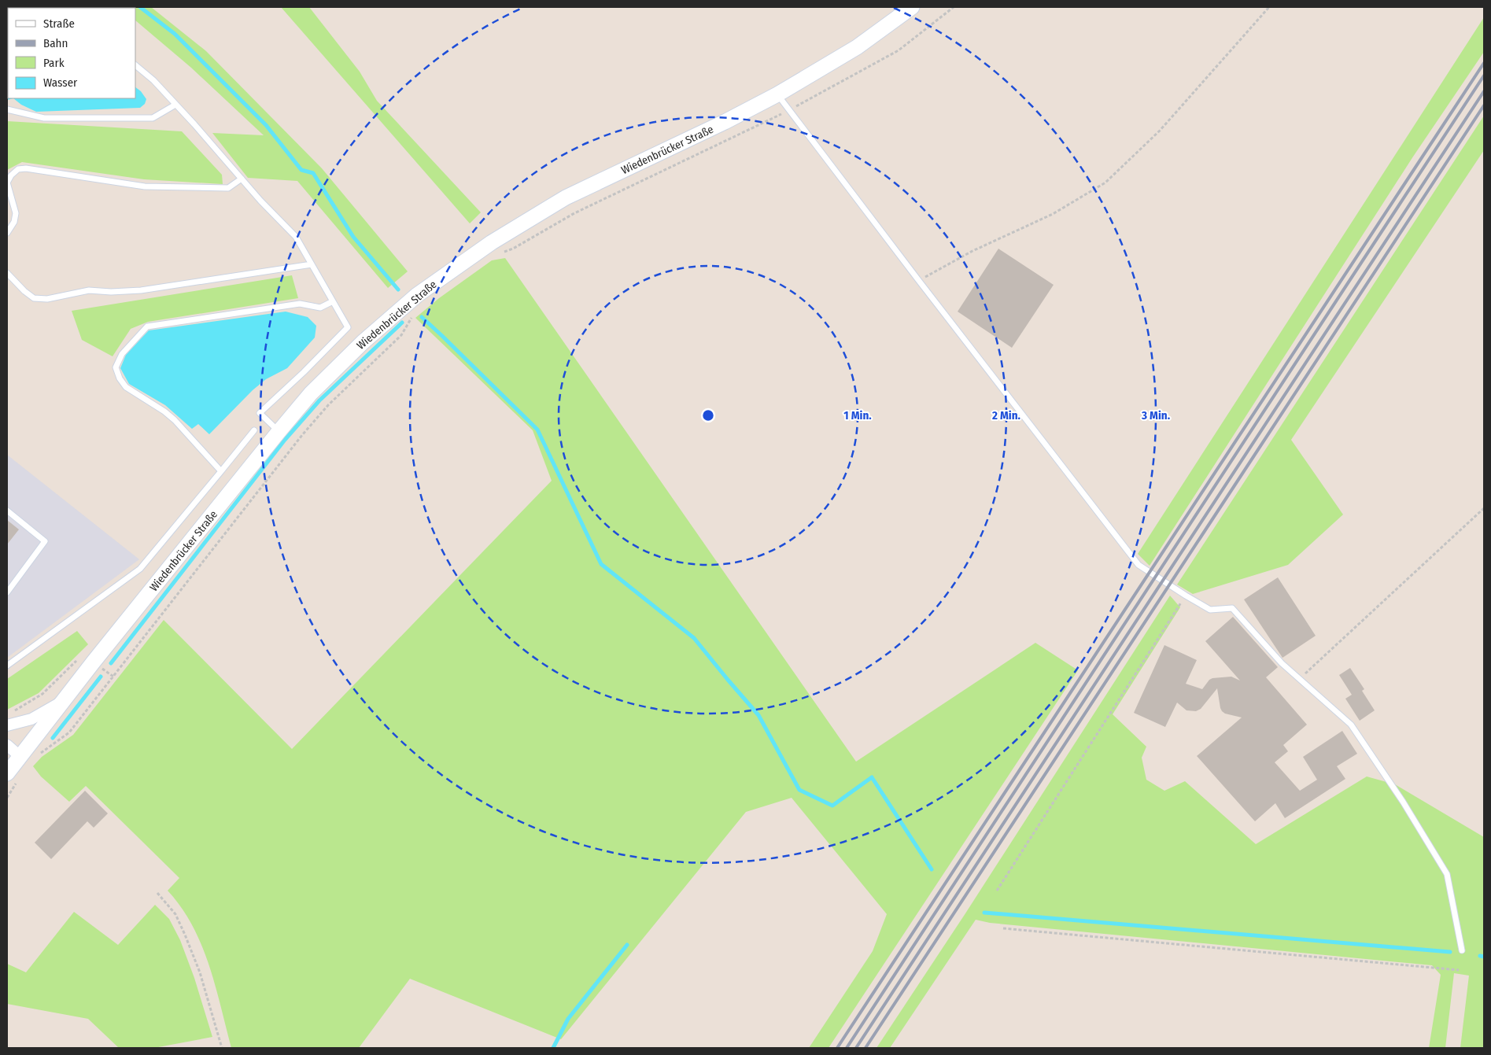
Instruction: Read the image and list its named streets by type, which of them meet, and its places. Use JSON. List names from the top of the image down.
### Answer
{
  "streets": {
    "street": ["Wiedenbrücker Straße"]
  },
  "legend": [
    "Straße",
    "Bahn",
    "Park",
    "Wasser"
  ],
  "rings": ["1 Min.", "2 Min.", "3 Min."]
}
